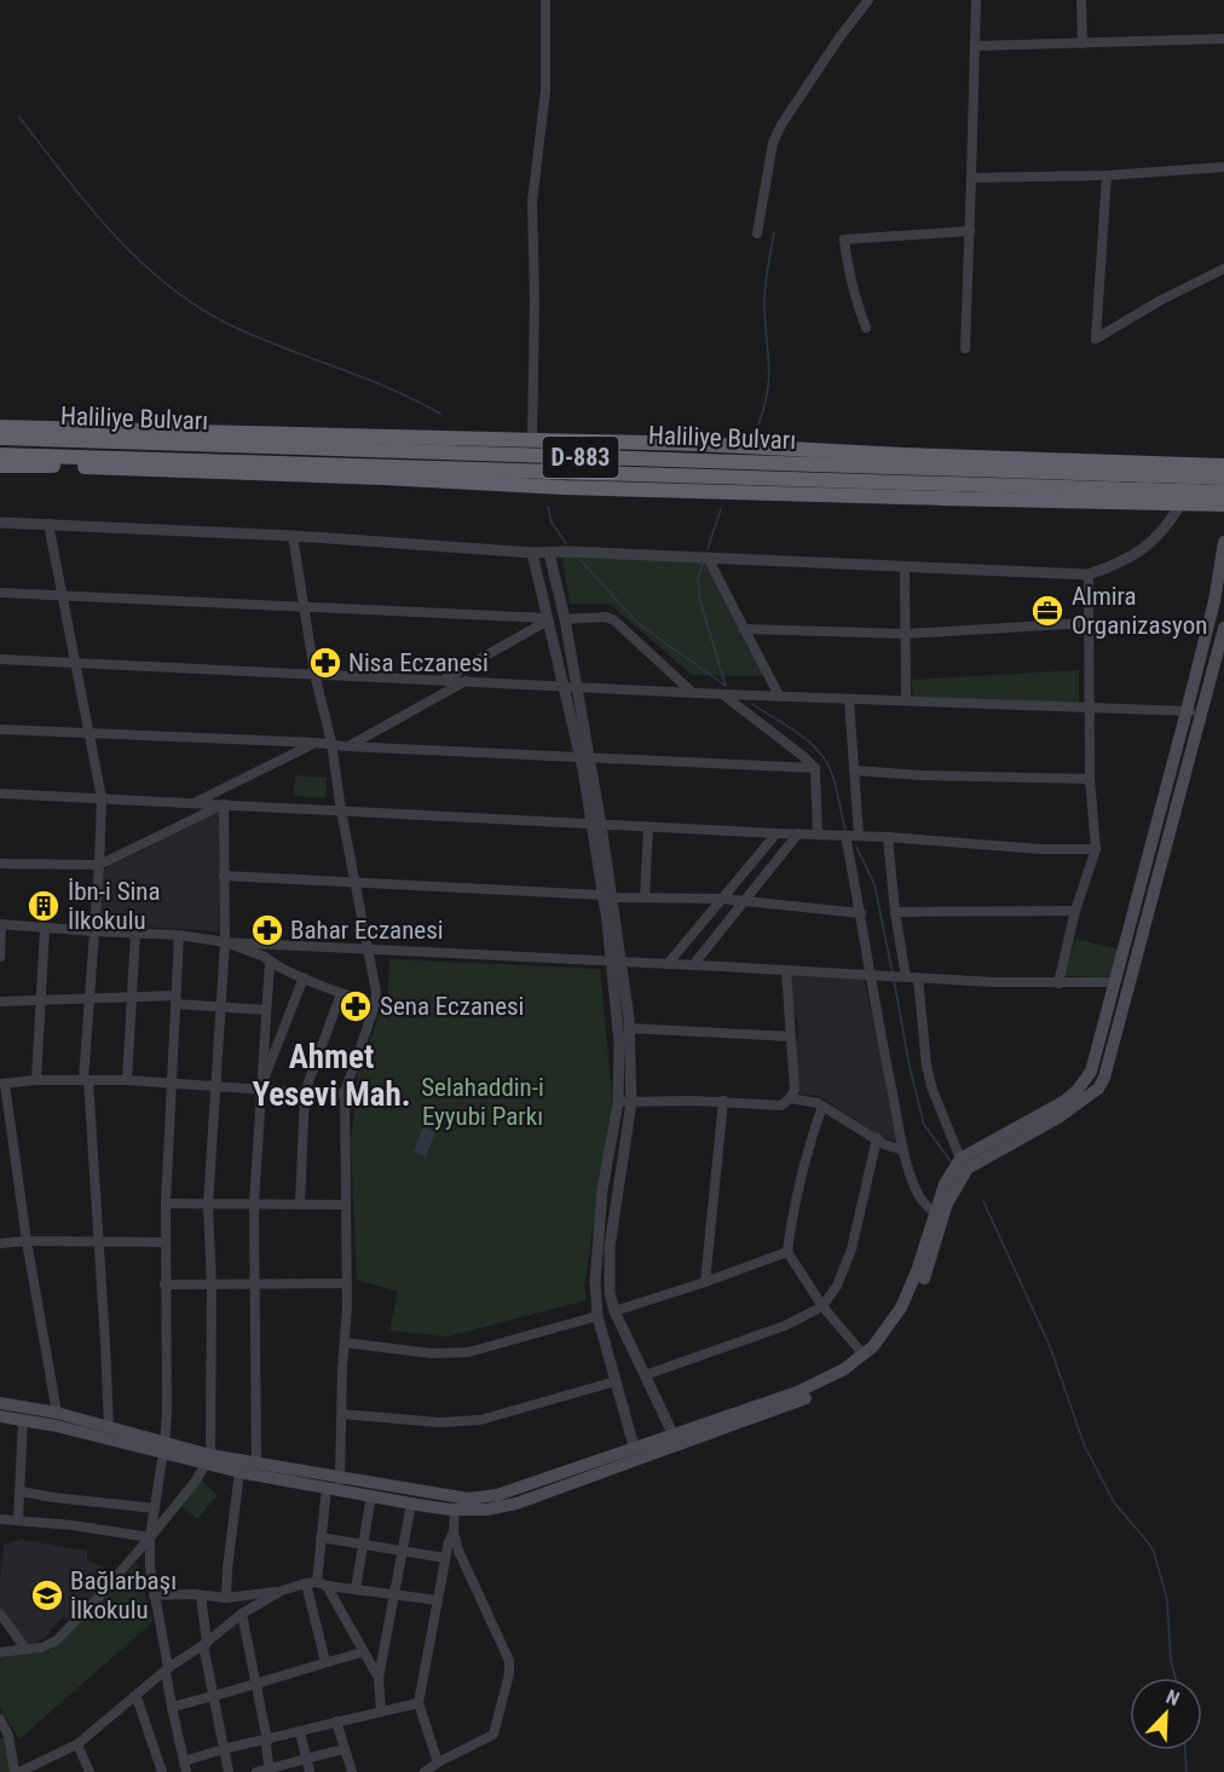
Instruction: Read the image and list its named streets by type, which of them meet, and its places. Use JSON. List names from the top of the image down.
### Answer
{
  "streets": {
    "highway": ["Haliliye Bulvarı", "D-883"]
  },
  "districts": ["Ahmet Yesevi Mah."],
  "parks": ["Selahaddin-i Eyyubi Parkı"],
  "places": {
    "office": ["Almira Organizasyon"],
    "pharmacy": ["Nisa Eczanesi", "Bahar Eczanesi", "Sena Eczanesi"],
    "building": ["İbn-i Sina İlkokulu"],
    "school or university": ["Bağlarbaşı İlkokulu"]
  },
  "north": "top right"
}
